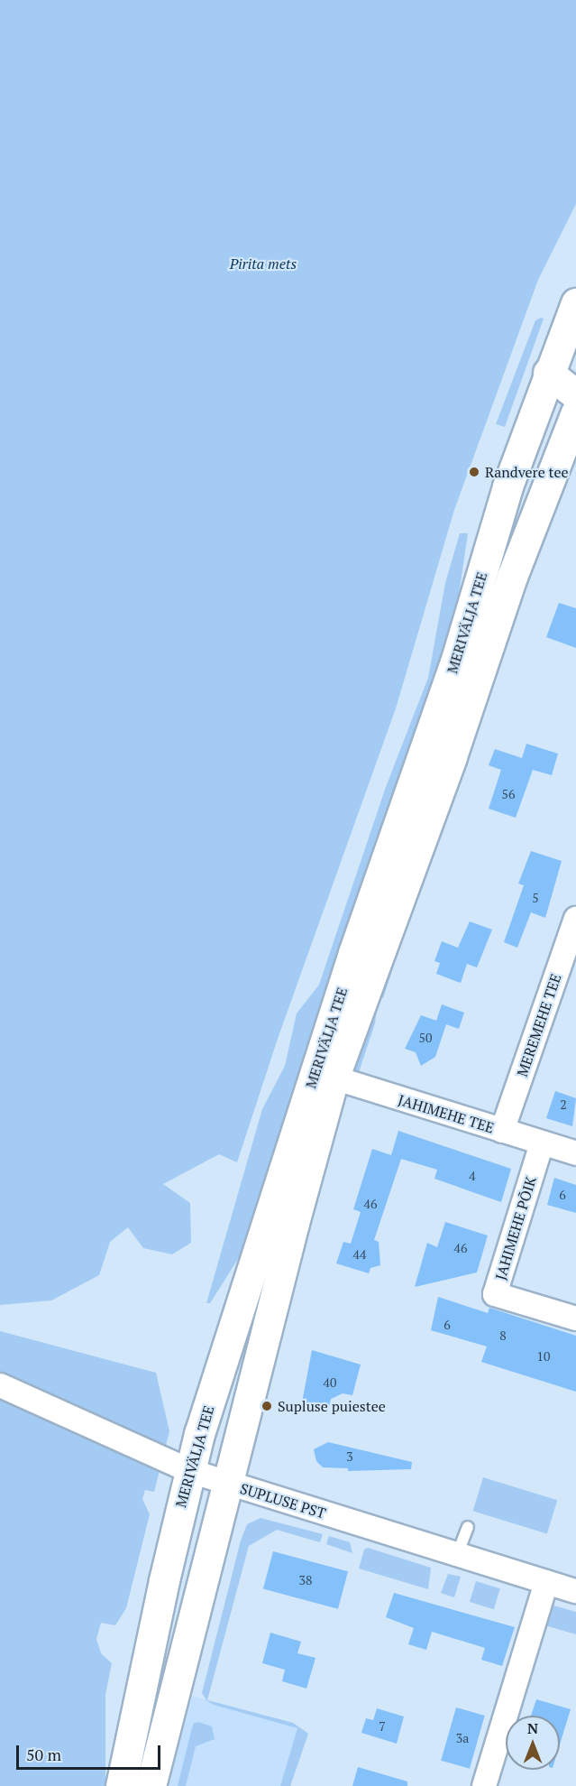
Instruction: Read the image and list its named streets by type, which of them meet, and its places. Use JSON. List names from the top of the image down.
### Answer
{
  "streets": {
    "main road": ["MERIVÄLJA TEE"],
    "street": [
      "MEREMEHE TEE",
      "JAHIMEHE TEE",
      "JAHIMEHE PÕIK",
      "SUPLUSE PST"
    ]
  },
  "crossings": [
    ["MERIVÄLJA TEE", "JAHIMEHE TEE"],
    ["MERIVÄLJA TEE", "SUPLUSE PST"],
    ["MEREMEHE TEE", "JAHIMEHE TEE"],
    ["JAHIMEHE TEE", "JAHIMEHE PÕIK"]
  ],
  "parks": ["Pirita mets"],
  "places": ["Randvere tee", "Supluse puiestee"],
  "house_numbers": [
    "56",
    "5",
    "50",
    "2",
    "4",
    "6",
    "46",
    "46",
    "44",
    "6",
    "8",
    "10",
    "40",
    "3",
    "38",
    "7",
    "3a"
  ],
  "scale_bar": "50 m",
  "north": "top"
}
